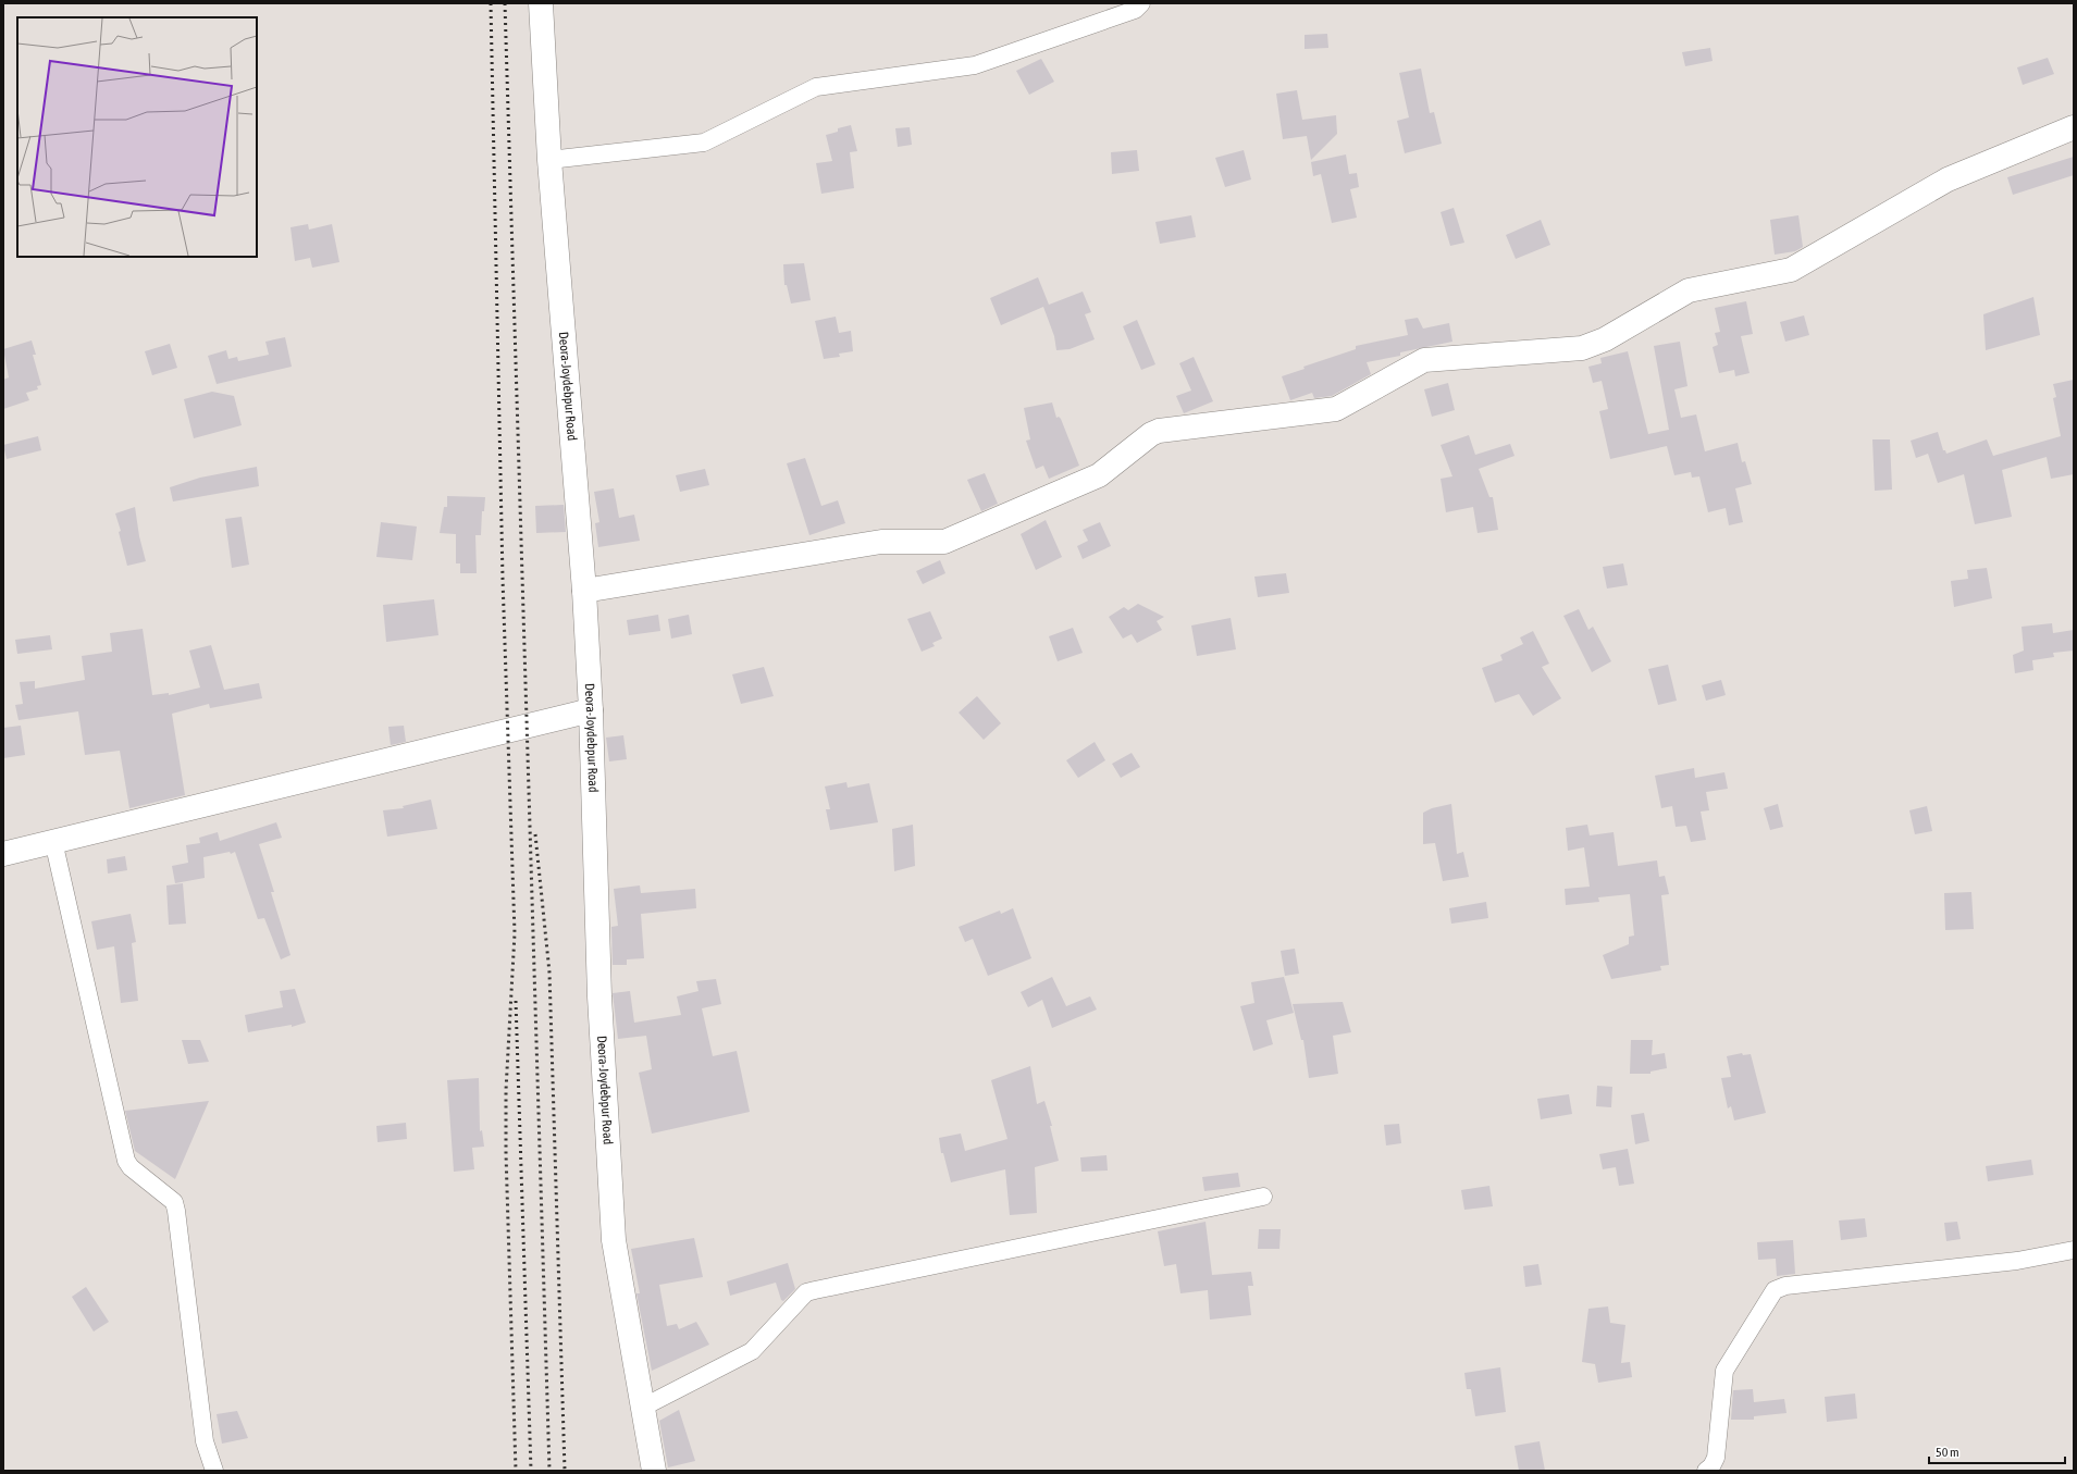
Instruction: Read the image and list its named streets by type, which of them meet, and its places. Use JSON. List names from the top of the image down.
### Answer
{
  "streets": {
    "street": ["Deora-Joydebpur Road"]
  },
  "scale_bar": "50 m"
}
